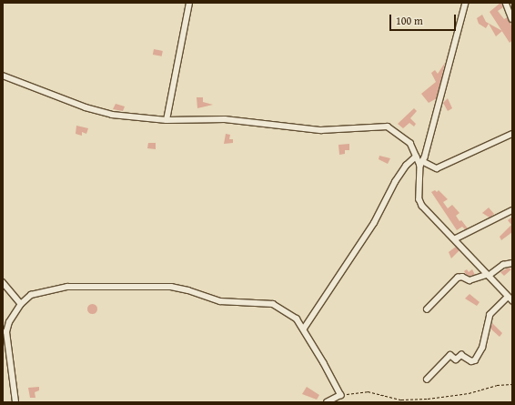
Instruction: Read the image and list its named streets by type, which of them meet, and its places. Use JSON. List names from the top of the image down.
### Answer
{
  "scale_bar": "100 m"
}
